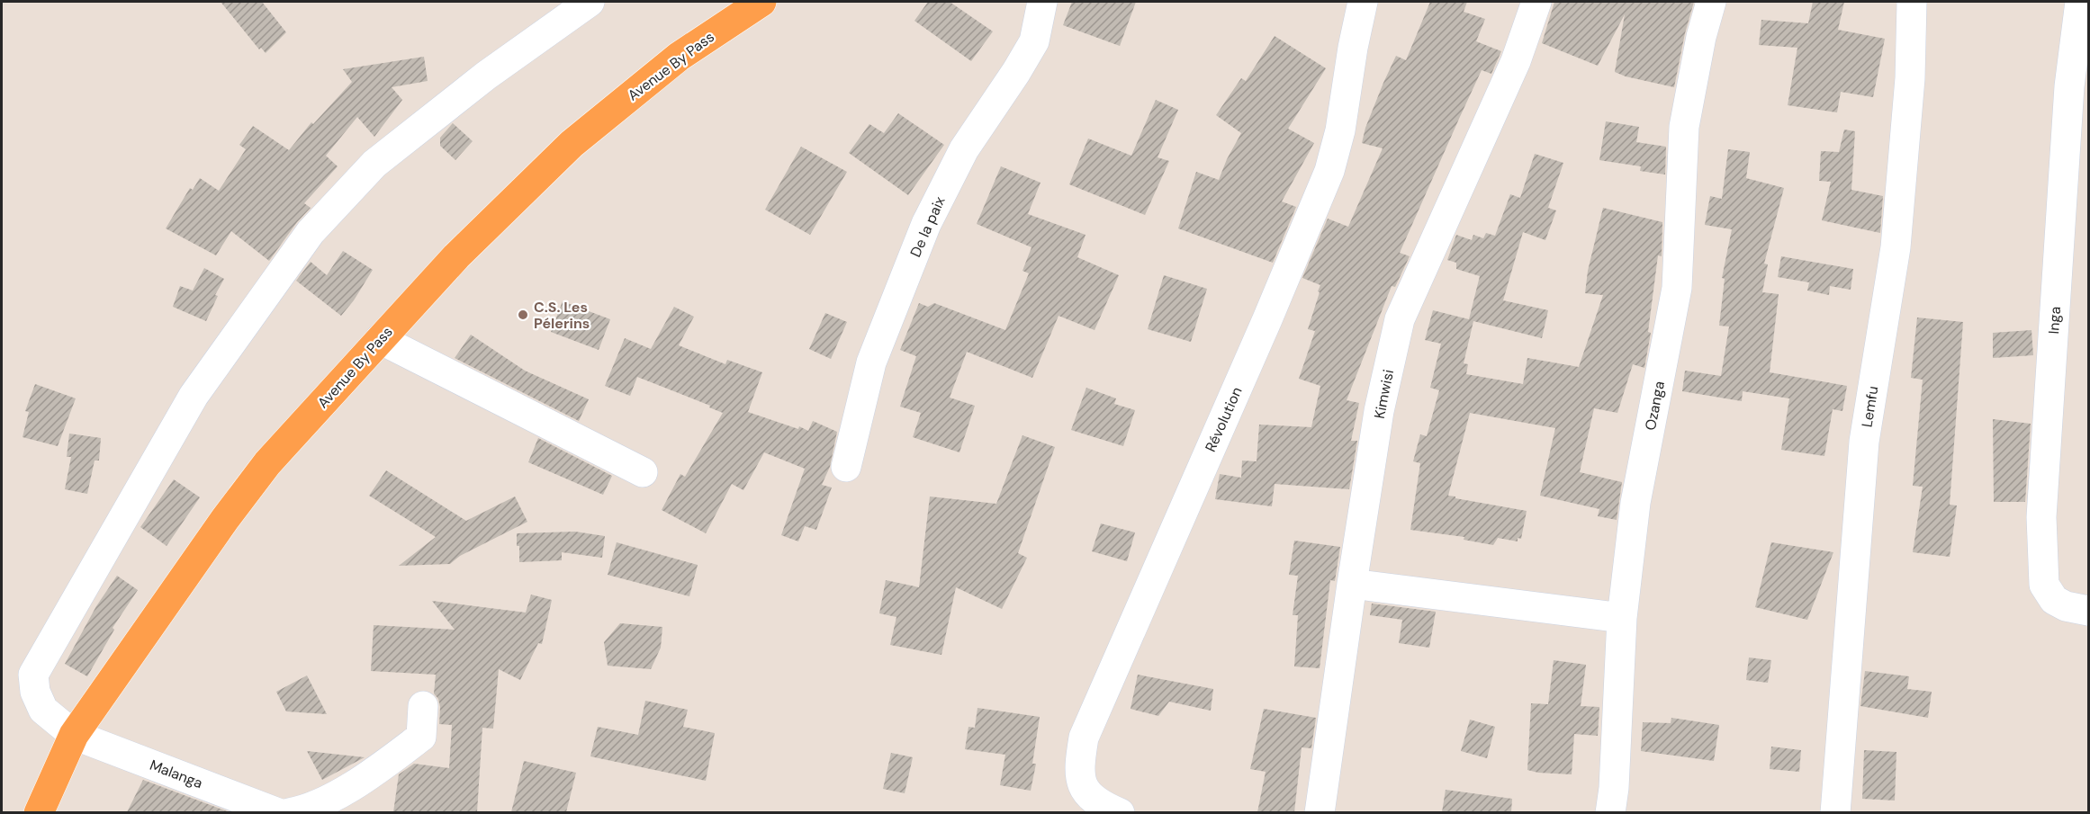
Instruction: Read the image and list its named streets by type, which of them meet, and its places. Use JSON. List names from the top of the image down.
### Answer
{
  "streets": {
    "highway": ["Avenue By Pass"],
    "street": [
      "De la paix",
      "Inga",
      "Kimwisi",
      "Ozanga",
      "Lemfu",
      "Révolution",
      "Malanga"
    ]
  },
  "crossings": [
    ["Avenue By Pass", "Malanga"]
  ],
  "places": ["C.S. Les Pélerins"]
}
